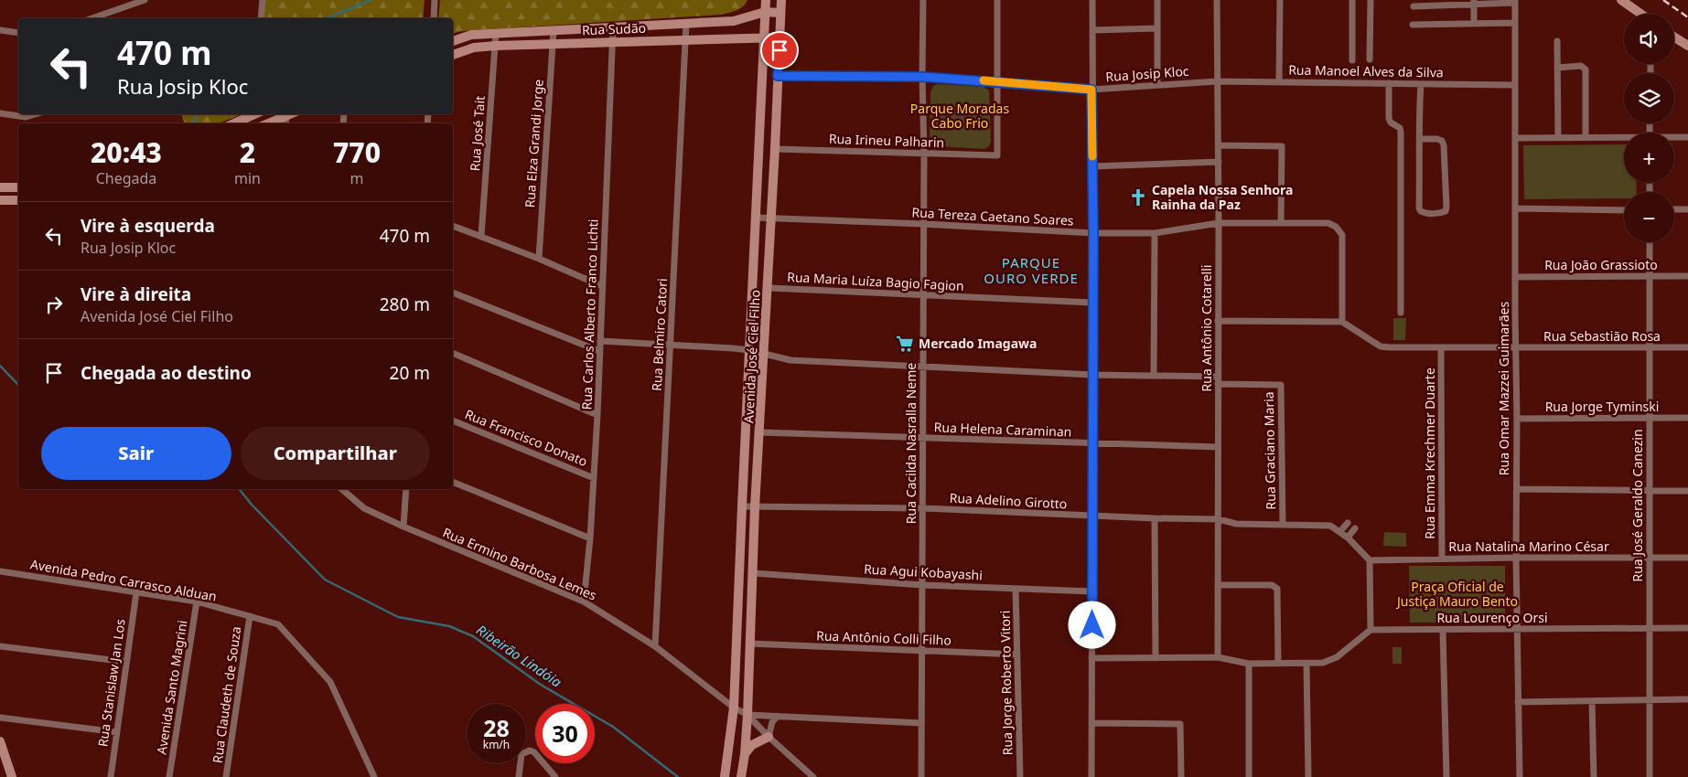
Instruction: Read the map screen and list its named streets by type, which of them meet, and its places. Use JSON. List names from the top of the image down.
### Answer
{
  "streets": {
    "street": [
      "Rua Sudão",
      "Rua Manoel Alves da Silva",
      "Rua Josip Kloc",
      "Rua José Tait",
      "Rua Irineu Palharin",
      "Rua Elza Grandi Jorge",
      "Rua Tereza Caetano Soares",
      "Rua João Grassioto",
      "Rua Maria Luíza Bagio Fagion",
      "Rua Carlos Alberto Franco Lichti",
      "Rua Antônio Cotarelli",
      "Rua Belmiro Catori",
      "Rua Sebastião Rosa",
      "Avenida José Ciel Filho",
      "Rua Omar Mazzei Guimarães",
      "Rua Jorge Tyminski",
      "Rua Helena Caraminan",
      "Rua Francisco Donato",
      "Rua Cacilda Nasralla Neme",
      "Rua Graciano Maria",
      "Rua Emma Krechmer Duarte",
      "Rua Adelino Girotto",
      "Rua José Geraldo Canezin",
      "Rua Natalina Marino César",
      "Rua Ermino Barbosa Lemes",
      "Rua Agui Kobayashi",
      "Avenida Pedro Carrasco Alduan",
      "Rua Lourenço Orsi",
      "Rua Antônio Colli Filho",
      "Rua Stanislaw Jan Los",
      "Rua Jorge Roberto Vitori",
      "Avenida Santo Magrini",
      "Rua Claudeth de Souza"
    ]
  },
  "crossings": [
    ["Rua Sudão", "Rua José Tait"],
    ["Rua Sudão", "Rua Elza Grandi Jorge"],
    ["Rua Sudão", "Rua Carlos Alberto Franco Lichti"],
    ["Rua Sudão", "Rua Belmiro Catori"],
    ["Rua Sudão", "Avenida José Ciel Filho"],
    ["Rua Manoel Alves da Silva", "Rua Josip Kloc"],
    ["Rua Manoel Alves da Silva", "Rua Antônio Cotarelli"],
    ["Rua Manoel Alves da Silva", "Rua Omar Mazzei Guimarães"],
    ["Rua Josip Kloc", "Rua Irineu Palharin"],
    ["Rua Josip Kloc", "Rua Antônio Cotarelli"],
    ["Rua Josip Kloc", "Avenida José Ciel Filho"],
    ["Rua Josip Kloc", "Rua Cacilda Nasralla Neme"],
    ["Rua Irineu Palharin", "Avenida José Ciel Filho"],
    ["Rua Irineu Palharin", "Rua Cacilda Nasralla Neme"],
    ["Rua Tereza Caetano Soares", "Rua Antônio Cotarelli"],
    ["Rua Tereza Caetano Soares", "Rua Sebastião Rosa"],
    ["Rua Tereza Caetano Soares", "Avenida José Ciel Filho"],
    ["Rua Tereza Caetano Soares", "Rua Cacilda Nasralla Neme"],
    ["Rua João Grassioto", "Rua Omar Mazzei Guimarães"],
    ["Rua João Grassioto", "Rua José Geraldo Canezin"],
    ["Rua Maria Luíza Bagio Fagion", "Avenida José Ciel Filho"],
    ["Rua Maria Luíza Bagio Fagion", "Rua Cacilda Nasralla Neme"],
    ["Rua Carlos Alberto Franco Lichti", "Rua Francisco Donato"],
    ["Rua Carlos Alberto Franco Lichti", "Rua Ermino Barbosa Lemes"],
    ["Rua Antônio Cotarelli", "Rua Helena Caraminan"],
    ["Rua Antônio Cotarelli", "Rua Graciano Maria"],
    ["Rua Antônio Cotarelli", "Rua Adelino Girotto"],
    ["Rua Belmiro Catori", "Rua Ermino Barbosa Lemes"],
    ["Rua Sebastião Rosa", "Rua Omar Mazzei Guimarães"],
    ["Rua Sebastião Rosa", "Rua Emma Krechmer Duarte"],
    ["Rua Sebastião Rosa", "Rua José Geraldo Canezin"],
    ["Avenida José Ciel Filho", "Rua Helena Caraminan"],
    ["Avenida José Ciel Filho", "Rua Adelino Girotto"],
    ["Avenida José Ciel Filho", "Rua Ermino Barbosa Lemes"],
    ["Avenida José Ciel Filho", "Rua Agui Kobayashi"],
    ["Avenida José Ciel Filho", "Rua Antônio Colli Filho"],
    ["Rua Omar Mazzei Guimarães", "Rua Jorge Tyminski"],
    ["Rua Omar Mazzei Guimarães", "Rua Natalina Marino César"],
    ["Rua Omar Mazzei Guimarães", "Rua Lourenço Orsi"],
    ["Rua Jorge Tyminski", "Rua José Geraldo Canezin"],
    ["Rua Helena Caraminan", "Rua Cacilda Nasralla Neme"],
    ["Rua Cacilda Nasralla Neme", "Rua Adelino Girotto"],
    ["Rua Cacilda Nasralla Neme", "Rua Agui Kobayashi"],
    ["Rua Cacilda Nasralla Neme", "Rua Antônio Colli Filho"],
    ["Rua Graciano Maria", "Rua Adelino Girotto"],
    ["Rua Emma Krechmer Duarte", "Rua Natalina Marino César"],
    ["Rua Adelino Girotto", "Rua Natalina Marino César"],
    ["Rua José Geraldo Canezin", "Rua Natalina Marino César"],
    ["Rua José Geraldo Canezin", "Rua Lourenço Orsi"],
    ["Rua Agui Kobayashi", "Rua Jorge Roberto Vitori"],
    ["Avenida Pedro Carrasco Alduan", "Rua Stanislaw Jan Los"],
    ["Avenida Pedro Carrasco Alduan", "Avenida Santo Magrini"],
    ["Avenida Pedro Carrasco Alduan", "Rua Claudeth de Souza"],
    ["Rua Antônio Colli Filho", "Rua Jorge Roberto Vitori"]
  ],
  "districts": ["PARQUE OURO VERDE"],
  "water": ["Ribeirão Lindóia"],
  "parks": ["Parque Moradas Cabo Frio", "Praça Oficial de Justiça Mauro Bento"],
  "places": {
    "church": ["Capela Nossa Senhora Rainha da Paz"],
    "supermarket": ["Mercado Imagawa"]
  },
  "page": {
    "map_buttons": ["+", "−"],
    "turn": ["470 m", "Rua Josip Kloc"],
    "eta": [
      "20:43",
      "Chegada",
      "2",
      "min",
      "770",
      "m"
    ],
    "list": [
      {
        "name": "Vire à esquerda",
        "note": "Rua Josip Kloc",
        "value": "470 m"
      },
      {
        "name": "Vire à direita",
        "note": "Avenida José Ciel Filho",
        "value": "280 m"
      },
      {
        "name": "Chegada ao destino",
        "value": "20 m"
      }
    ],
    "buttons": ["Sair", "Compartilhar"],
    "speed": "28 km/h",
    "limit": "30"
  }
}
